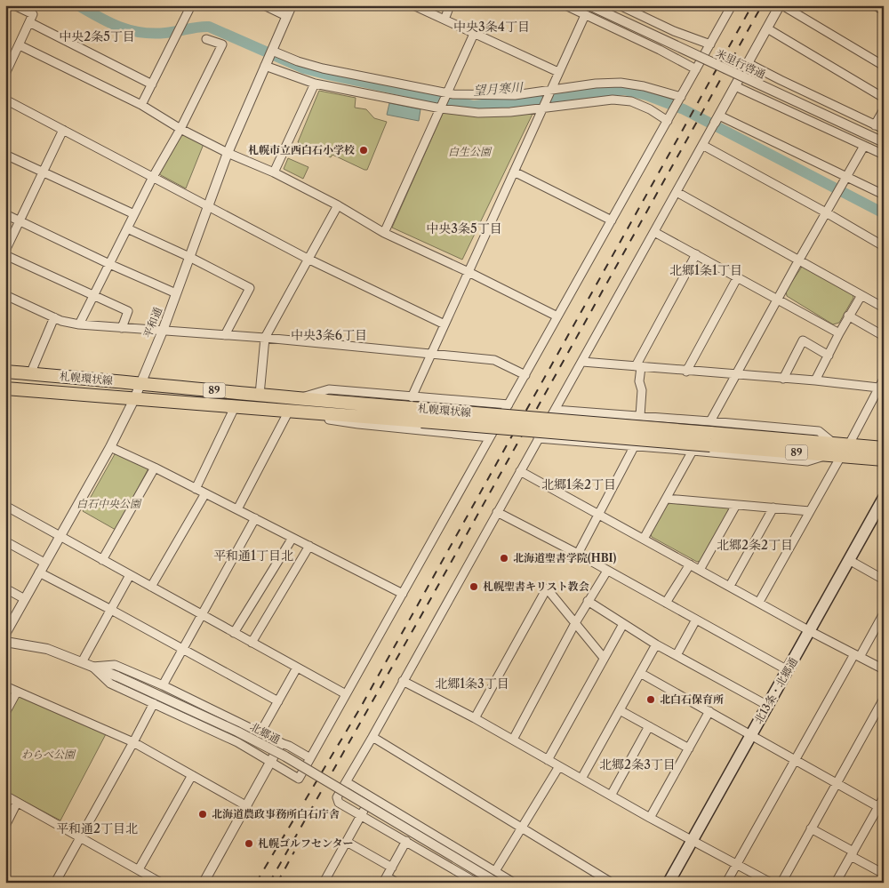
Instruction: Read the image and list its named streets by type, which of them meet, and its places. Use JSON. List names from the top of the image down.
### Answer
{
  "streets": {
    "main road": ["札幌環状線", "89", "北13条・北郷通"],
    "street": ["米里行啓通", "平和通", "北郷通"]
  },
  "crossings": [
    ["平和通", "札幌環状線"]
  ],
  "districts": [
    "中央3条4丁目",
    "中央2条5丁目",
    "中央3条5丁目",
    "北郷1条1丁目",
    "中央3条6丁目",
    "北郷1条2丁目",
    "北郷2条2丁目",
    "平和通1丁目北",
    "北郷1条3丁目",
    "北郷2条3丁目",
    "平和通2丁目北"
  ],
  "water": ["望月寒川"],
  "parks": ["白生公園", "白石中央公園", "わらべ公園"],
  "places": [
    "札幌市立西白石小学校",
    "北海道聖書学院(HBI)",
    "札幌聖書キリスト教会",
    "北白石保育所",
    "北海道農政事務所白石庁舎",
    "札幌ゴルフセンター"
  ]
}
